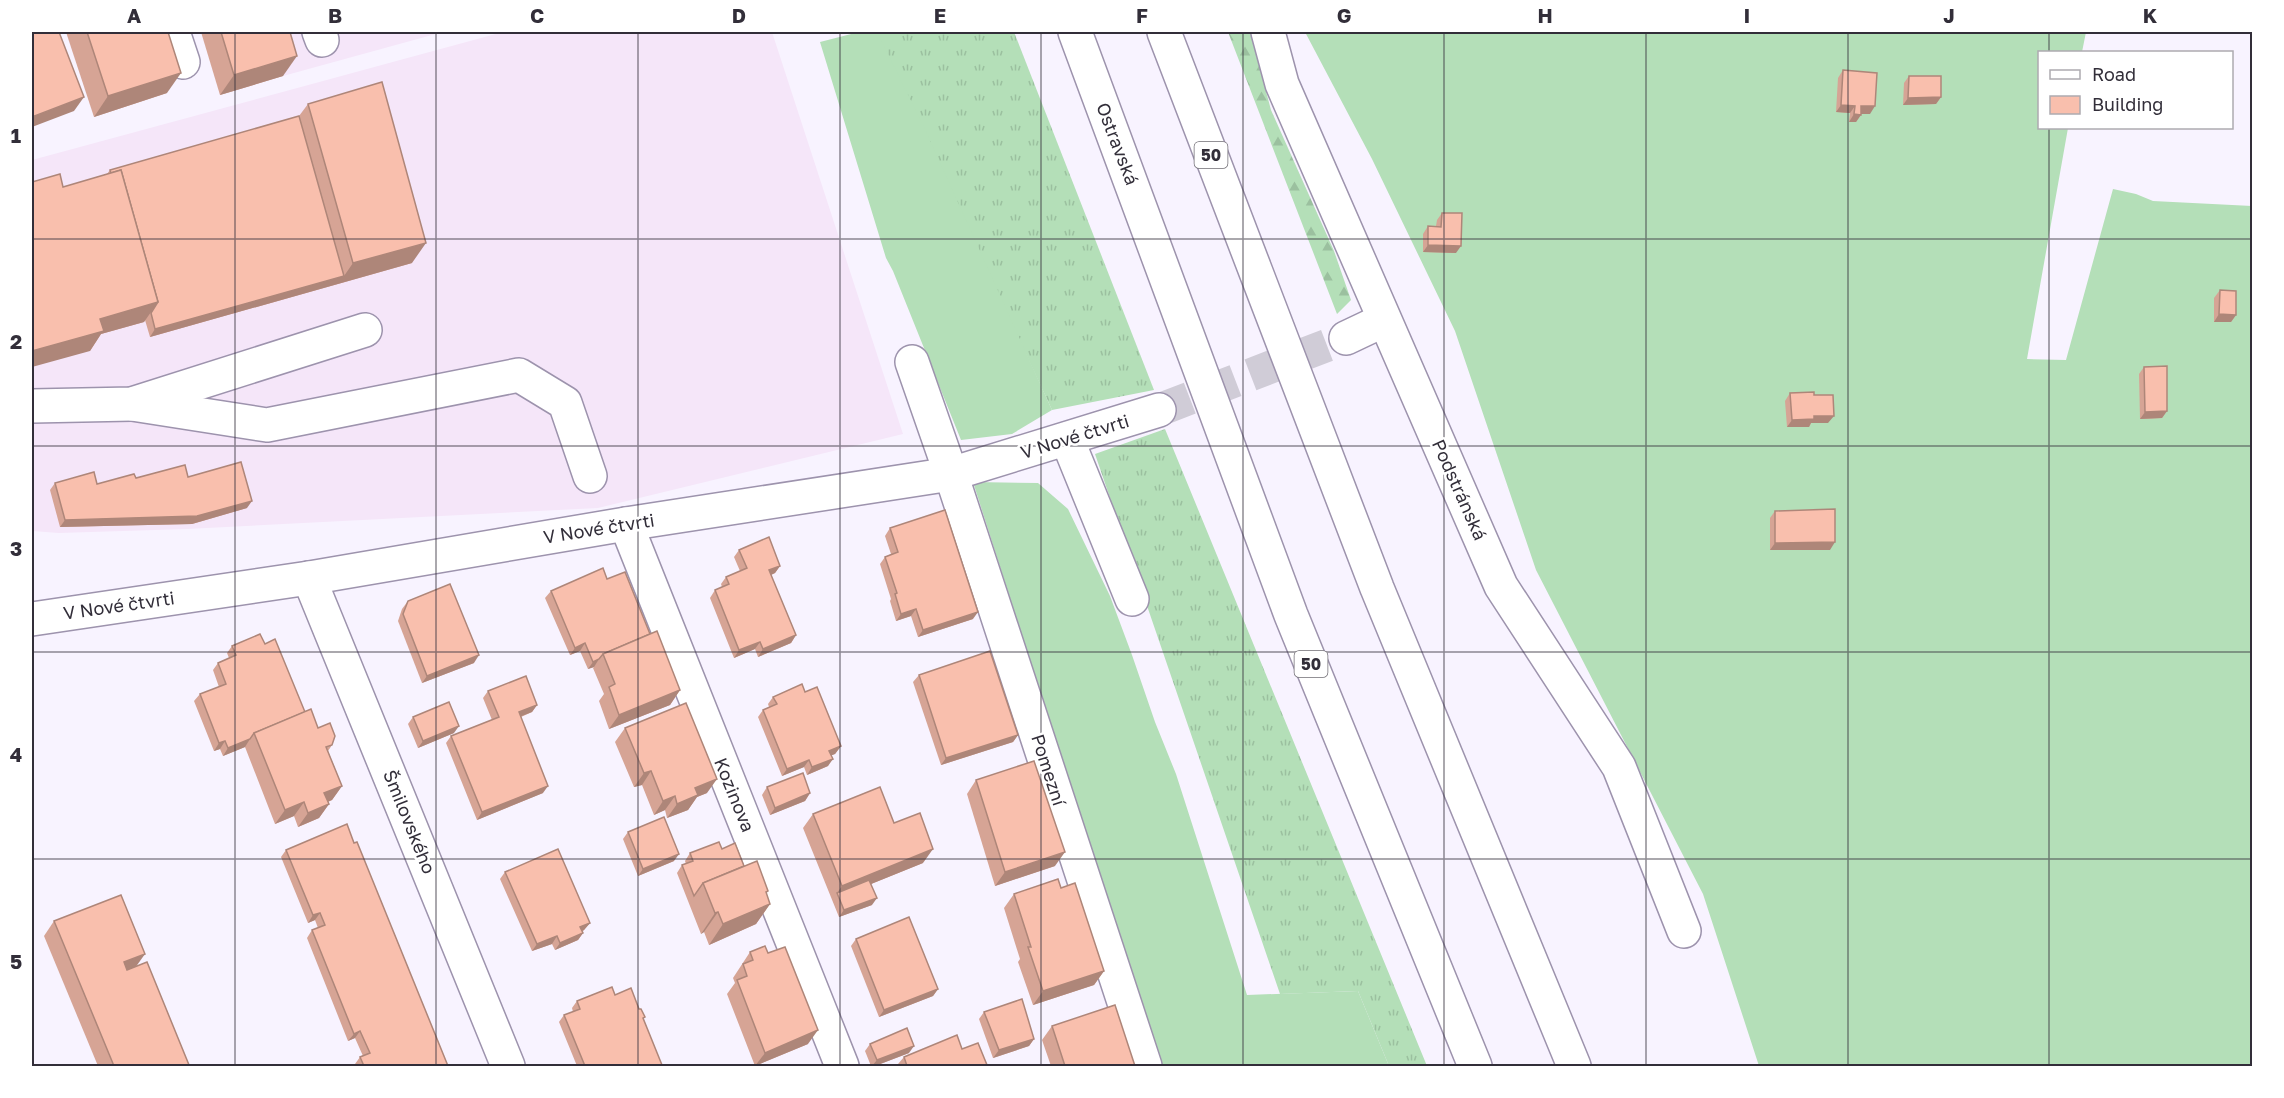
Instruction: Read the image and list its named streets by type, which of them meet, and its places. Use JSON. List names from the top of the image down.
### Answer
{
  "streets": {
    "main road": [
      "Ostravská",
      "50",
      "V Nové čtvrti",
      "Podstránská",
      "Pomezní",
      "Kozinova",
      "Šmilovského"
    ]
  },
  "crossings": [
    ["V Nové čtvrti", "Pomezní"],
    ["V Nové čtvrti", "Kozinova"],
    ["V Nové čtvrti", "Šmilovského"]
  ],
  "legend": ["Road", "Building"],
  "grid": {
    "columns": [
      "A",
      "B",
      "C",
      "D",
      "E",
      "F",
      "G",
      "H",
      "I",
      "J",
      "K"
    ],
    "rows": [
      "1",
      "2",
      "3",
      "4",
      "5"
    ]
  }
}
